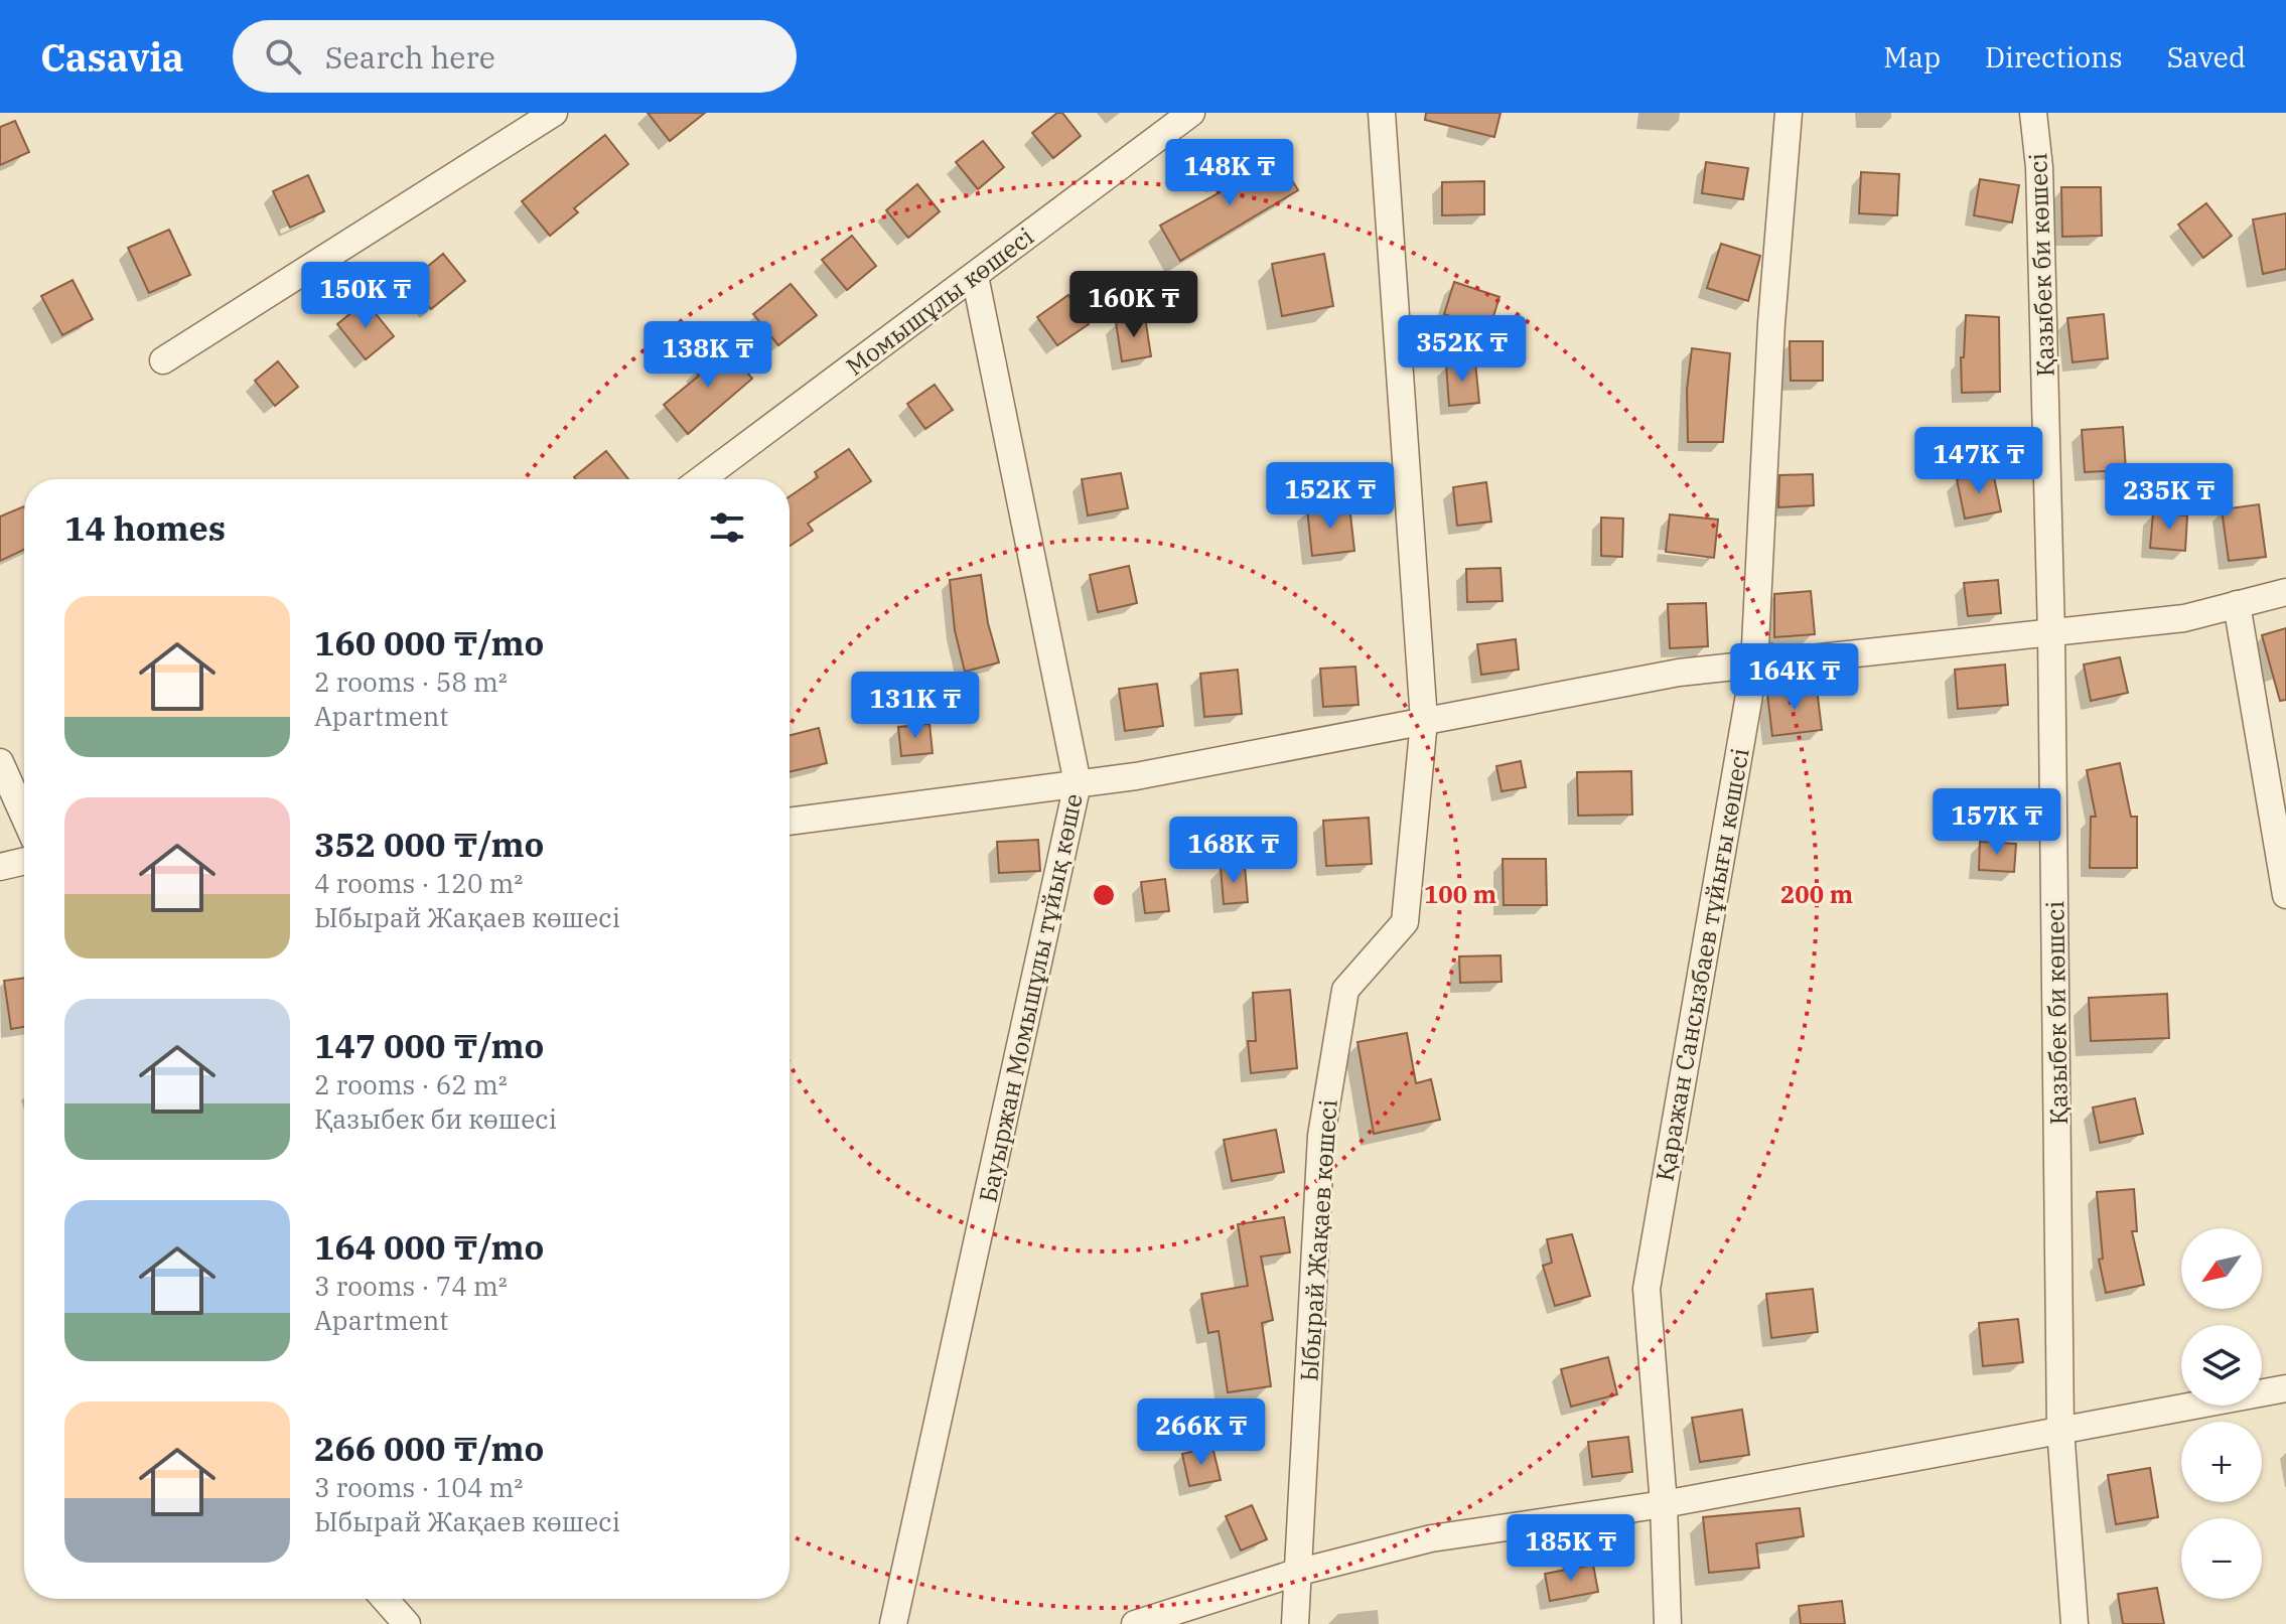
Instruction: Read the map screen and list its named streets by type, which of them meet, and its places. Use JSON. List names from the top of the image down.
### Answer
{
  "streets": {
    "street": [
      "Қазыбек би көшесі",
      "Момышұлы көшесі",
      "Қаражан Сансызбаев тұйығы көшесі",
      "Бауыржан Момышұлы тұйық көше",
      "Ыбырай Жақаев көшесі"
    ]
  },
  "crossings": [
    ["Момышұлы көшесі", "Бауыржан Момышұлы тұйық көше"]
  ],
  "north": "bottom left",
  "page": {
    "header": "Casavia",
    "search": "Search here",
    "nav": ["Map", "Directions", "Saved"],
    "price": [
      "148K ₸",
      "150K ₸",
      "160K ₸",
      "352K ₸",
      "138K ₸",
      "147K ₸",
      "152K ₸",
      "235K ₸",
      "164K ₸",
      "131K ₸",
      "157K ₸",
      "168K ₸",
      "266K ₸",
      "185K ₸"
    ],
    "heading": "14 homes",
    "list": [
      {
        "name": "160 000 ₸/mo",
        "note": "2 rooms · 58 m² · Apartment"
      },
      {
        "name": "352 000 ₸/mo",
        "note": "4 rooms · 120 m² · Ыбырай Жақаев көшесі"
      },
      {
        "name": "147 000 ₸/mo",
        "note": "2 rooms · 62 m² · Қазыбек би көшесі"
      },
      {
        "name": "164 000 ₸/mo",
        "note": "3 rooms · 74 m² · Apartment"
      },
      {
        "name": "266 000 ₸/mo",
        "note": "3 rooms · 104 m² · Ыбырай Жақаев көшесі"
      }
    ],
    "map_buttons": ["+", "−"]
  },
  "rings": ["100 m", "200 m"]
}
